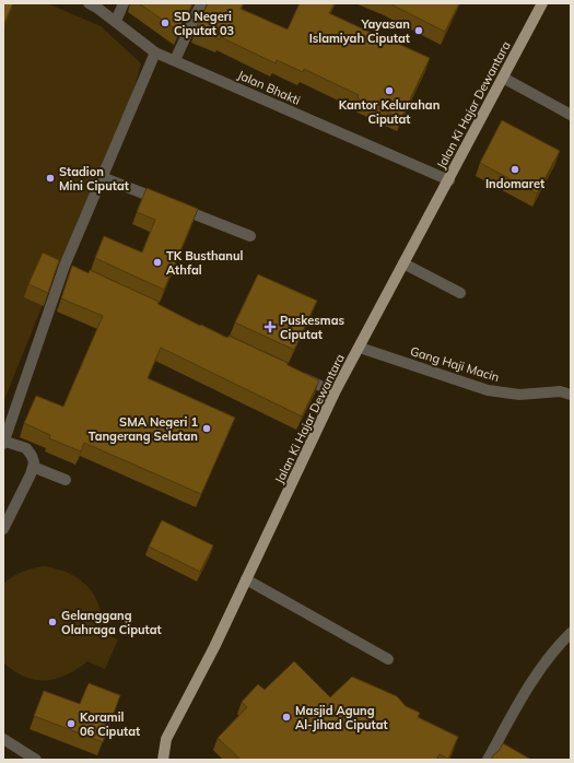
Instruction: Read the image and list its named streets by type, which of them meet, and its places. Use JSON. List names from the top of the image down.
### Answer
{
  "streets": {
    "main road": ["Jalan Ki Hajar Dewantara"],
    "street": ["Jalan Bhakti", "Gang Haji Macin"]
  },
  "crossings": [
    ["Jalan Bhakti", "Jalan Ki Hajar Dewantara"],
    ["Jalan Ki Hajar Dewantara", "Gang Haji Macin"]
  ],
  "places": {
    "other": [
      "SD Negeri Ciputat 03",
      "Yayasan Islamiyah Ciputat",
      "Kantor Kelurahan Ciputat",
      "Indomaret",
      "Stadion Mini Ciputat",
      "TK Busthanul Athfal",
      "SMA Negeri 1 Tangerang Selatan",
      "Gelanggang Olahraga Ciputat",
      "Masjid Agung Al-Jihad Ciputat",
      "Koramil 06 Ciputat"
    ],
    "health": ["Puskesmas Ciputat"]
  }
}
